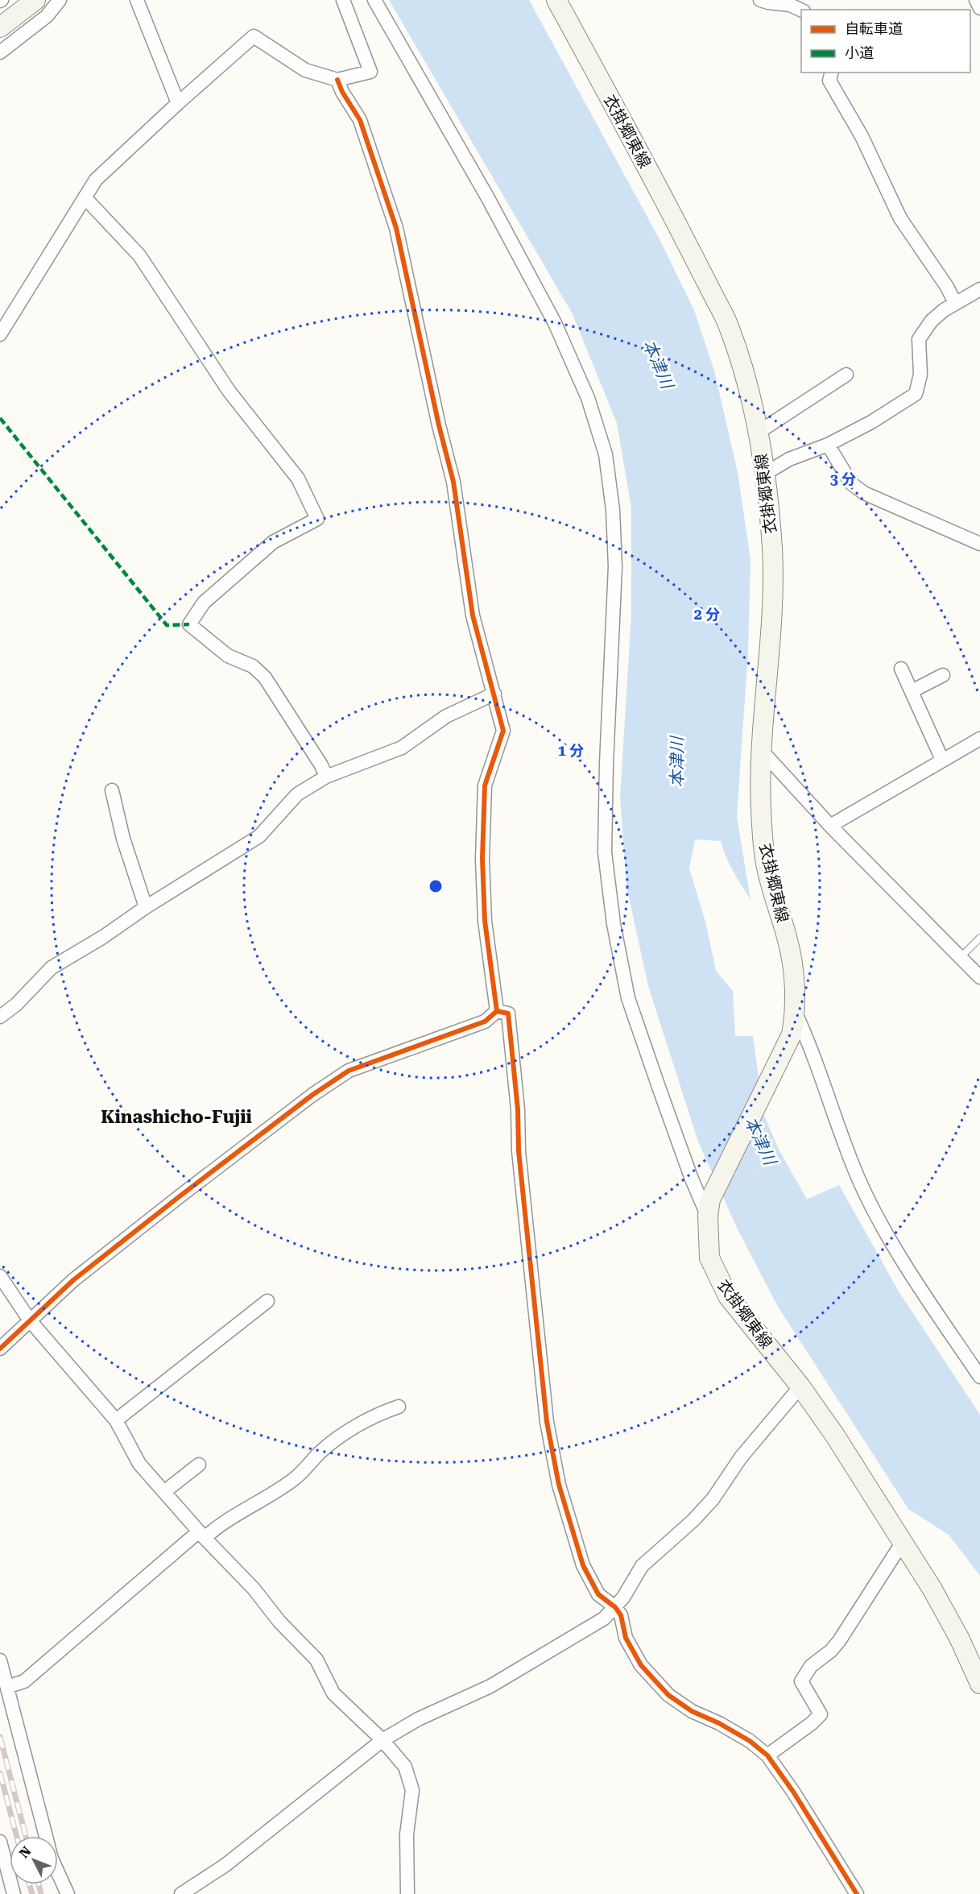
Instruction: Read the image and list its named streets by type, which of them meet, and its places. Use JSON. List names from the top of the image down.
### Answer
{
  "streets": {
    "main road": ["衣掛郷東線"]
  },
  "districts": ["Kinashicho-Fujii"],
  "water": ["本津川"],
  "legend": ["自転車道", "小道"],
  "north": "top left",
  "rings": ["3 分", "2 分", "1 分"]
}
